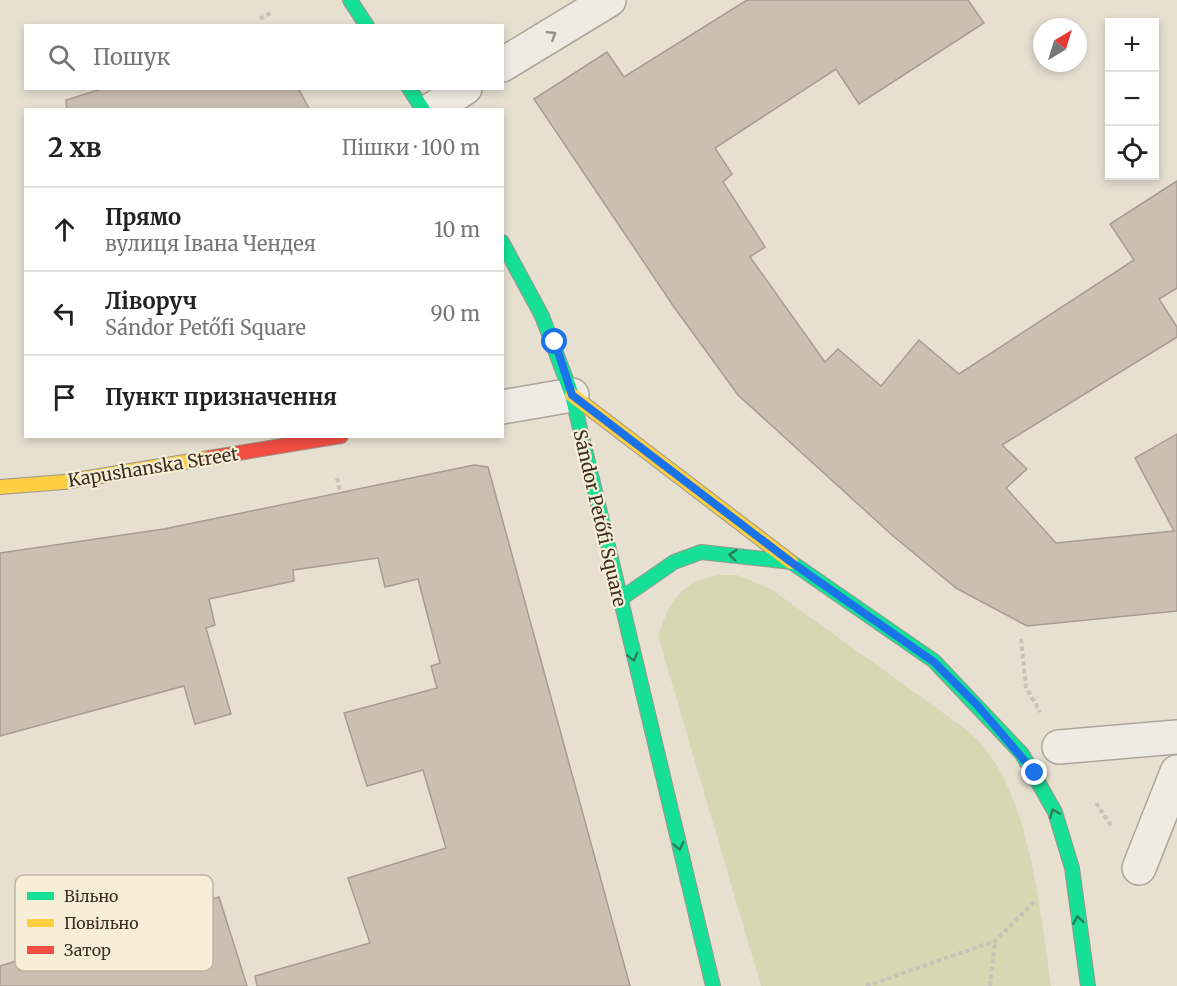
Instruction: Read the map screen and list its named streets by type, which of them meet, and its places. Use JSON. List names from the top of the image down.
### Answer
{
  "streets": {
    "main road": ["Kapushanska Street", "Sándor Petőfi Square"]
  },
  "legend": ["Вільно", "Повільно", "Затор"],
  "north": "top right",
  "page": {
    "map_buttons": ["+", "−"],
    "search": "Пошук",
    "heading": ["2 хв", "Пішки · 100 m"],
    "list": [
      ["Прямо", "вулиця Івана Чендея", "10 m"],
      ["Ліворуч", "Sándor Petőfi Square", "90 m"],
      "Пункт призначення"
    ]
  }
}
